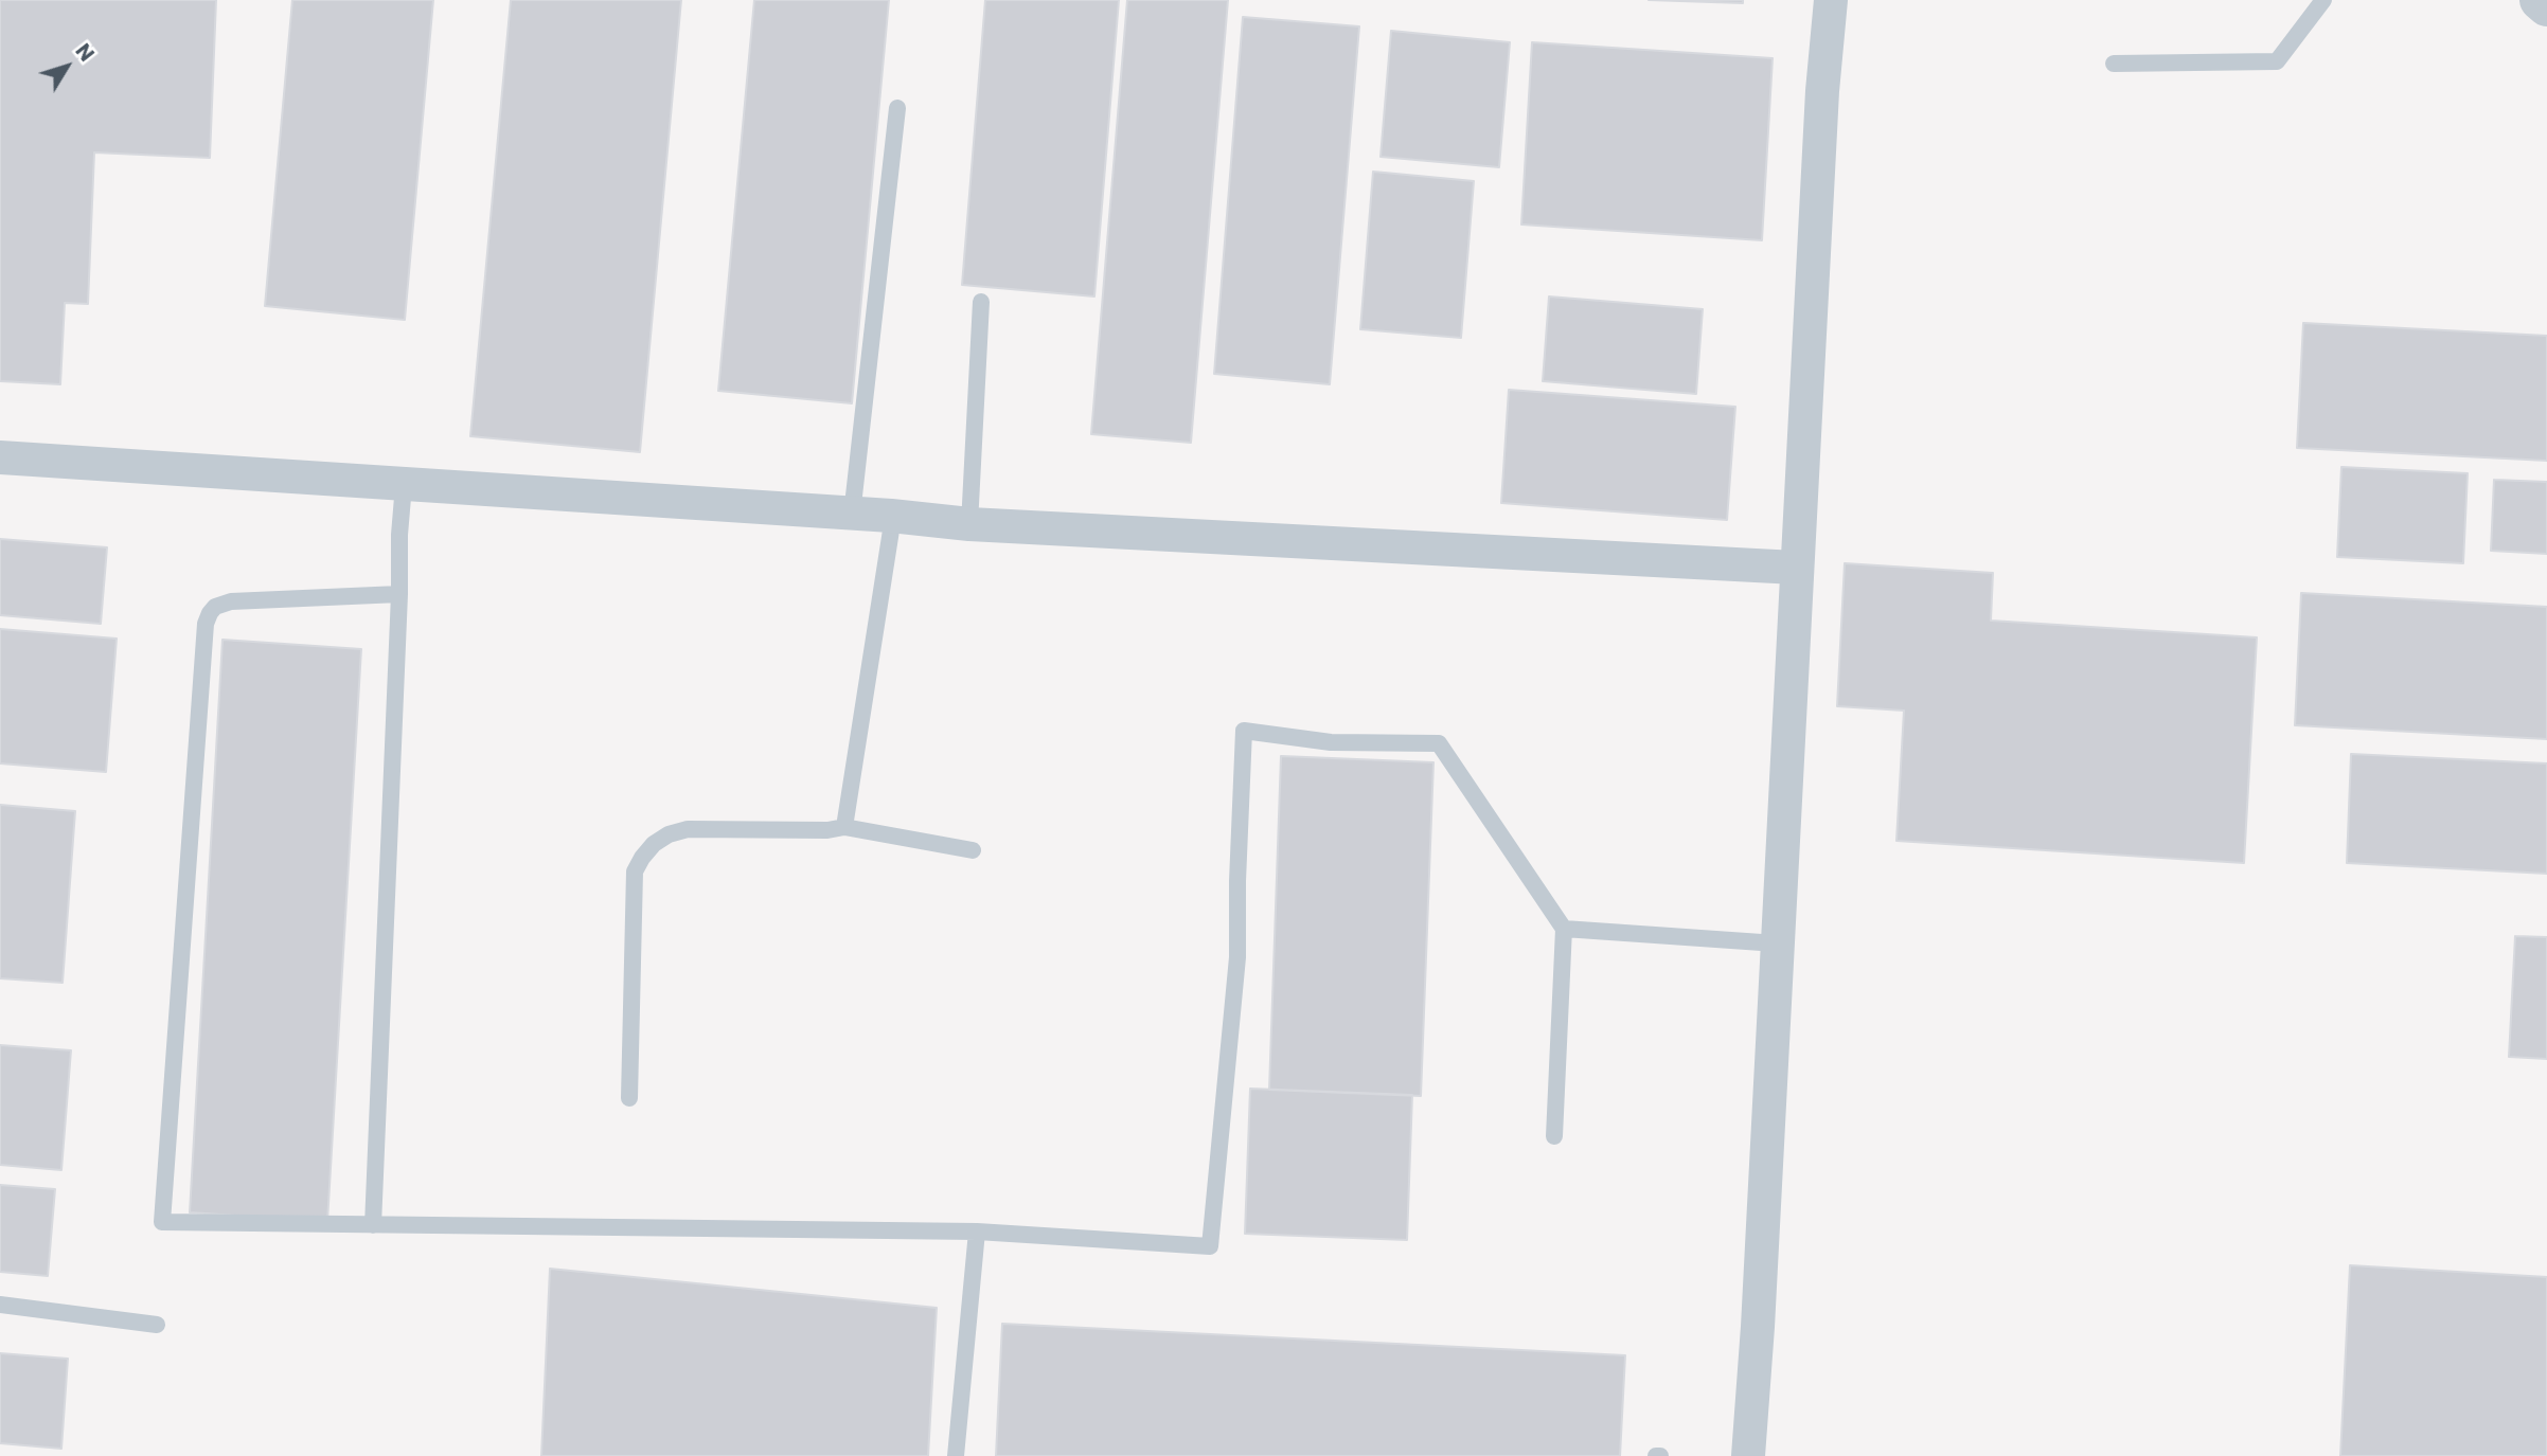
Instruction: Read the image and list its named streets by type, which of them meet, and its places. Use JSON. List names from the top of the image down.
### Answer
{
  "north": "top right"
}
